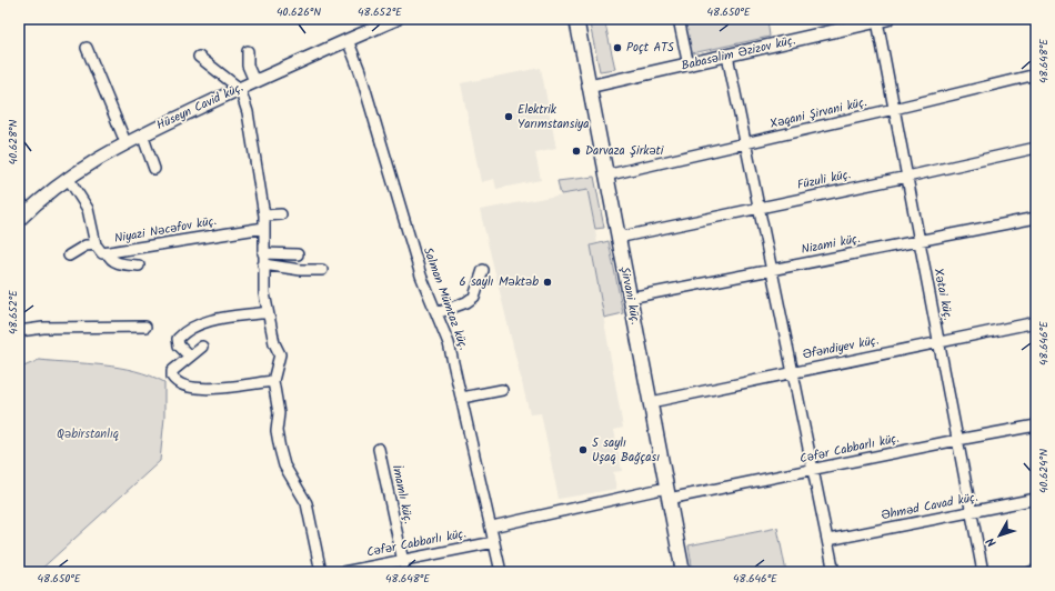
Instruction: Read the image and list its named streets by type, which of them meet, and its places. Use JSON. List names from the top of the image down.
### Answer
{
  "streets": {
    "main road": ["Şirvani küç."],
    "street": [
      "Babasəlim Əzizov küç.",
      "Hüseyn Cavid küç.",
      "Xəqani Şirvani küç.",
      "Füzuli küç.",
      "Niyazi Nəcəfov küç.",
      "Nizami küç.",
      "Xətai küç.",
      "Salman Mümtaz küç.",
      "Əfəndiyev küç.",
      "Cəfər Cabbarlı küç.",
      "İmamlı küç.",
      "Əhməd Cavad küç."
    ]
  },
  "crossings": [
    ["Babasəlim Əzizov küç.", "Xətai küç."],
    ["Babasəlim Əzizov küç.", "Şirvani küç."],
    ["Hüseyn Cavid küç.", "Salman Mümtaz küç."],
    ["Xəqani Şirvani küç.", "Xətai küç."],
    ["Xəqani Şirvani küç.", "Şirvani küç."],
    ["Füzuli küç.", "Xətai küç."],
    ["Füzuli küç.", "Şirvani küç."],
    ["Nizami küç.", "Xətai küç."],
    ["Nizami küç.", "Şirvani küç."],
    ["Xətai küç.", "Əfəndiyev küç."],
    ["Xətai küç.", "Cəfər Cabbarlı küç."],
    ["Xətai küç.", "Əhməd Cavad küç."],
    ["Şirvani küç.", "Əfəndiyev küç."],
    ["Şirvani küç.", "Cəfər Cabbarlı küç."],
    ["Salman Mümtaz küç.", "Cəfər Cabbarlı küç."],
    ["Cəfər Cabbarlı küç.", "İmamlı küç."]
  ],
  "parks": ["Qəbirstanlıq"],
  "places": [
    "Poçt ATS",
    "Elektrik Yarımstansiya",
    "Darvaza Şirkəti",
    "6 saylı Məktəb",
    "5 saylı Uşaq Bağçası"
  ],
  "north": "bottom left",
  "coordinates": [
    "40.626°N",
    "48.652°E",
    "48.650°E",
    "48.648°E",
    "40.628°N",
    "48.646°E",
    "40.624°N"
  ]
}
